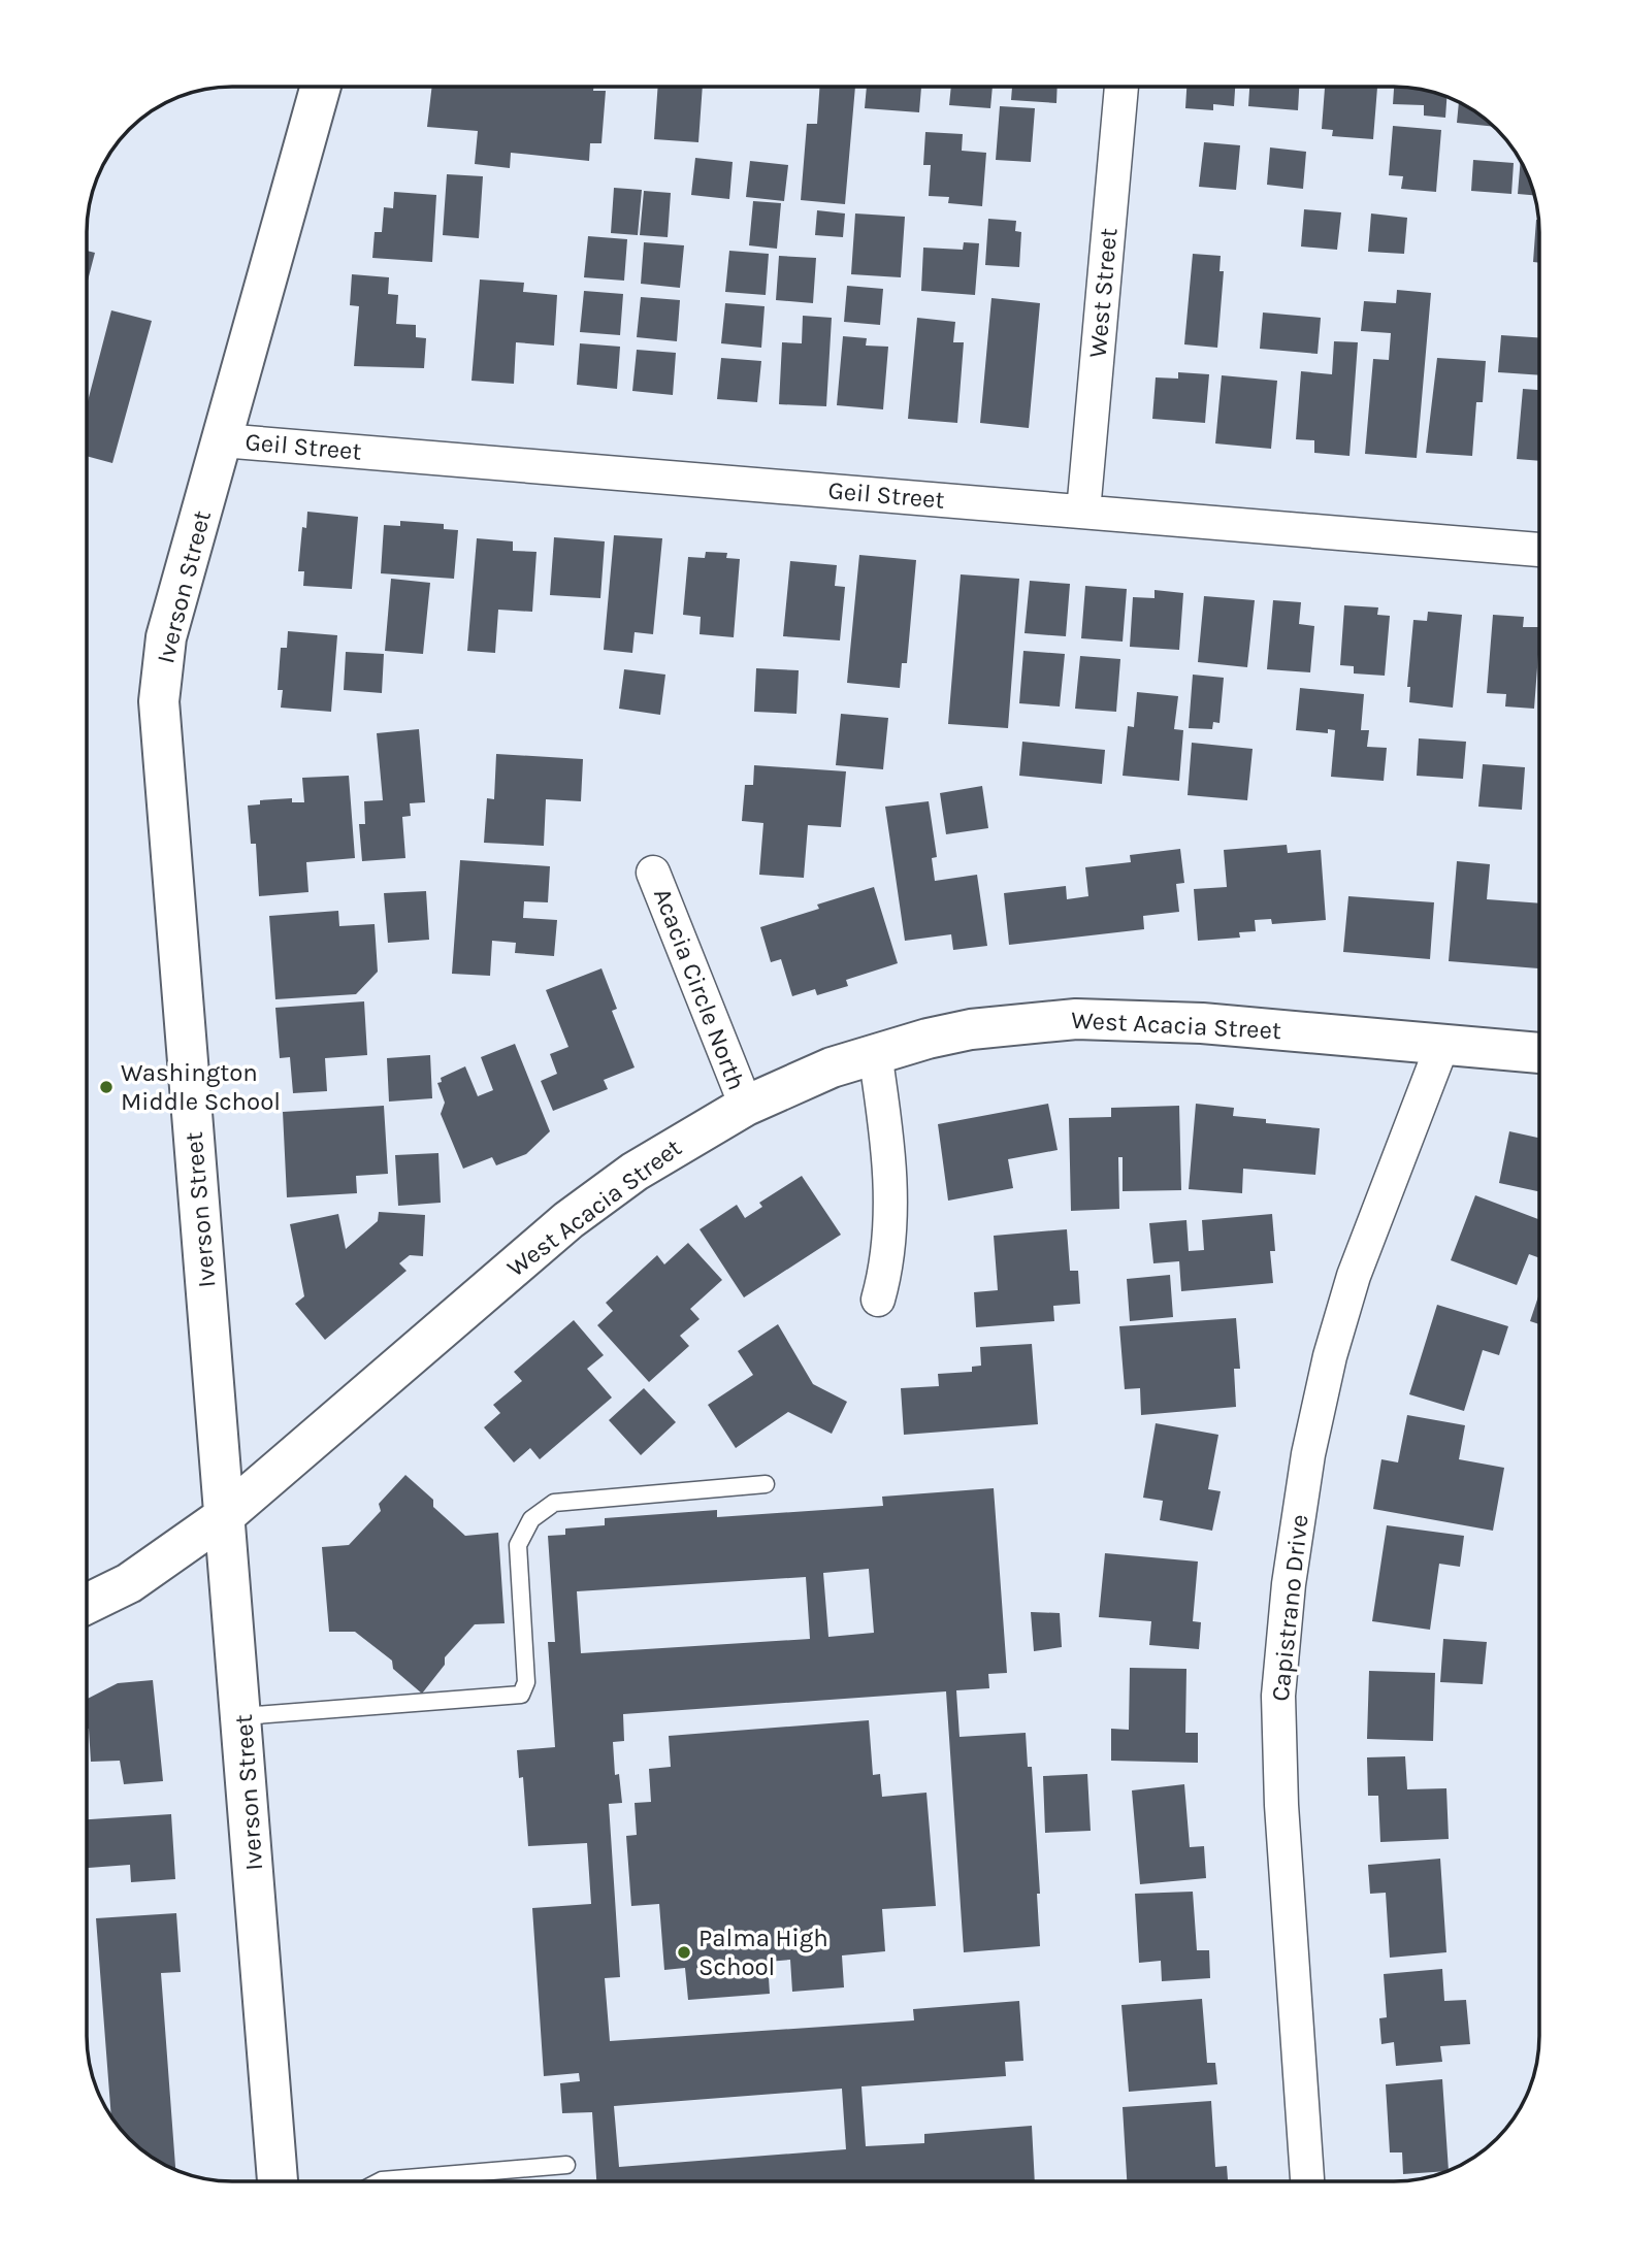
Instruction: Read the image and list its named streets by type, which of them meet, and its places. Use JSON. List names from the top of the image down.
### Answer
{
  "streets": {
    "street": [
      "West Street",
      "Geil Street",
      "Iverson Street",
      "Acacia Circle North",
      "West Acacia Street",
      "Capistrano Drive"
    ]
  },
  "crossings": [
    ["West Street", "Geil Street"],
    ["Geil Street", "Iverson Street"],
    ["Iverson Street", "West Acacia Street"],
    ["Acacia Circle North", "West Acacia Street"],
    ["West Acacia Street", "Capistrano Drive"]
  ],
  "places": ["Washington Middle School", "Palma High School"]
}
